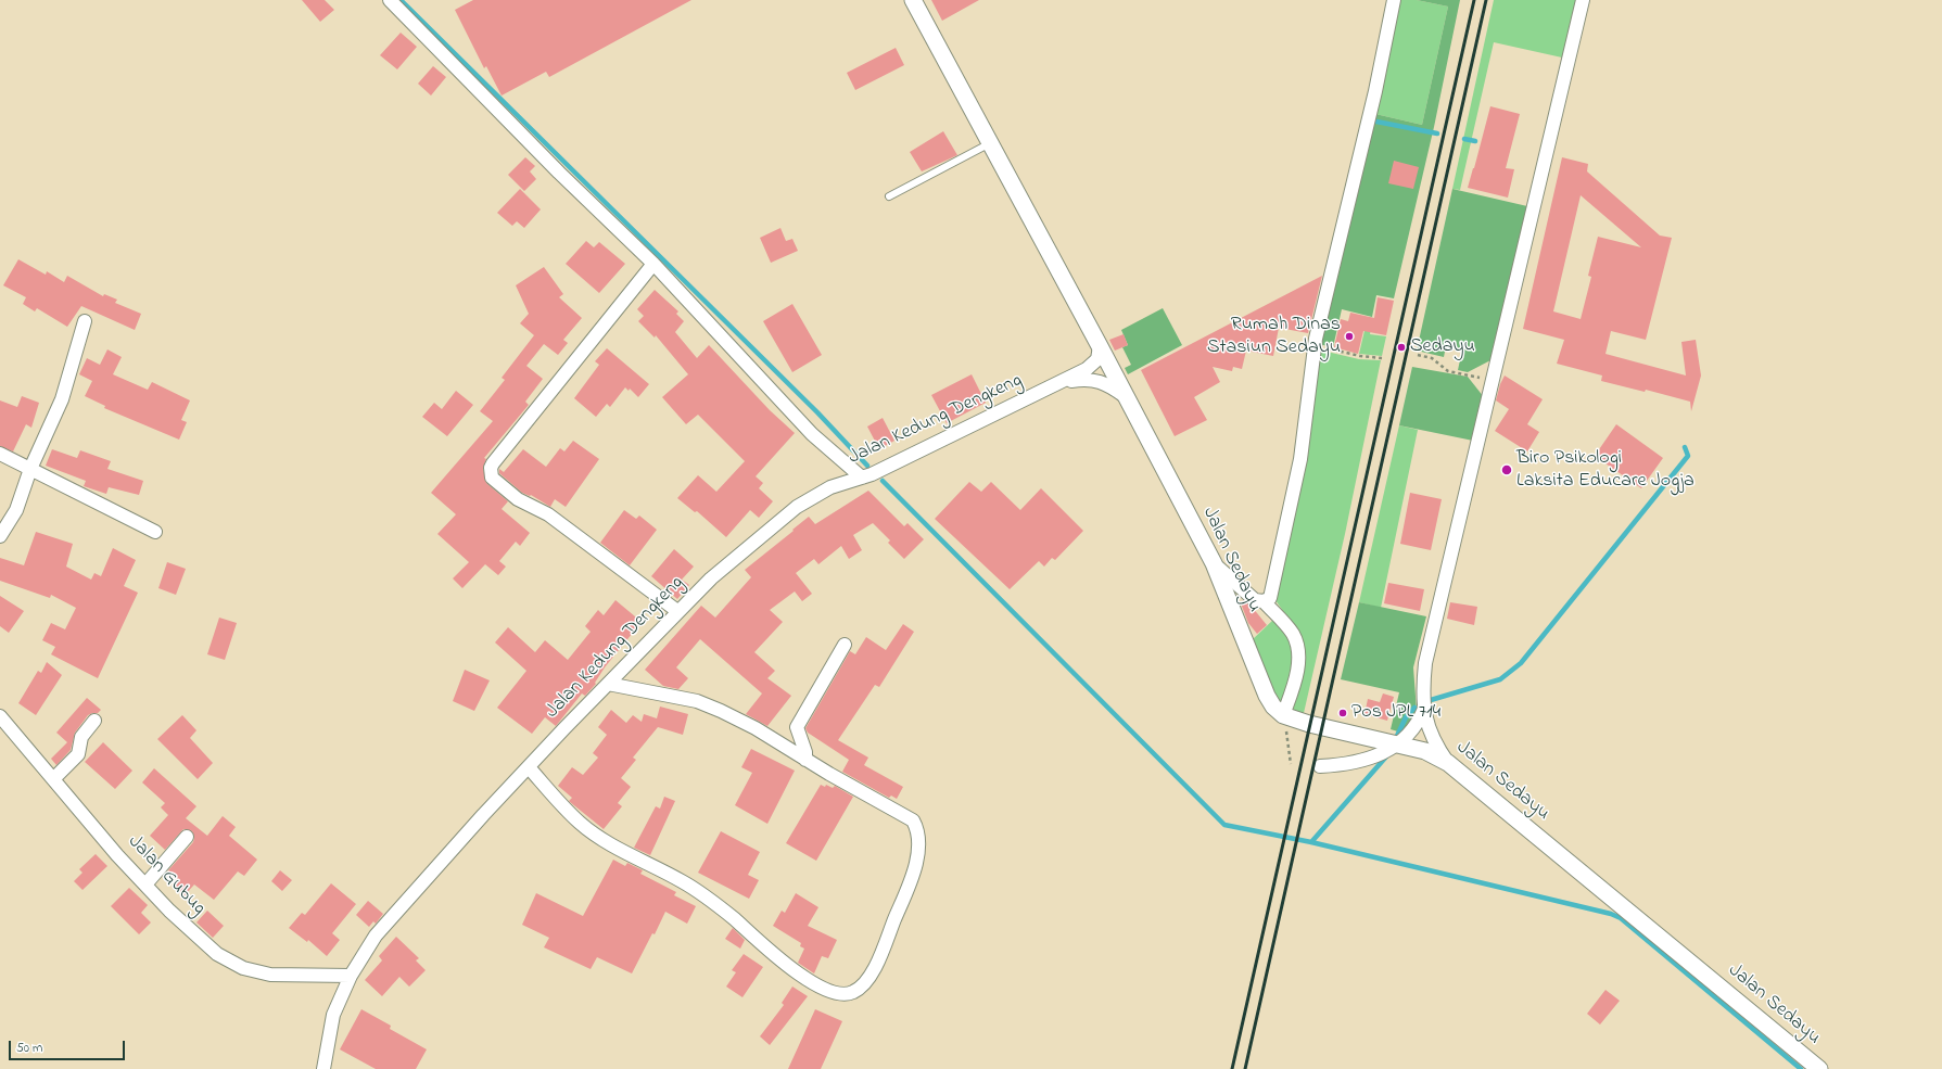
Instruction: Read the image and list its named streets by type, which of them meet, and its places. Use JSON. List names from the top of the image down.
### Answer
{
  "streets": {
    "street": ["Jalan Kedung Dengkeng", "Jalan Sedayu", "Jalan Gubug"]
  },
  "crossings": [
    ["Jalan Kedung Dengkeng", "Jalan Sedayu"],
    ["Jalan Kedung Dengkeng", "Jalan Gubug"]
  ],
  "places": [
    "Rumah Dinas Stasiun Sedayu",
    "Sedayu",
    "Biro Psikologi Laksita Educare Jogja",
    "Pos JPL 714"
  ],
  "scale_bar": "50 m"
}
